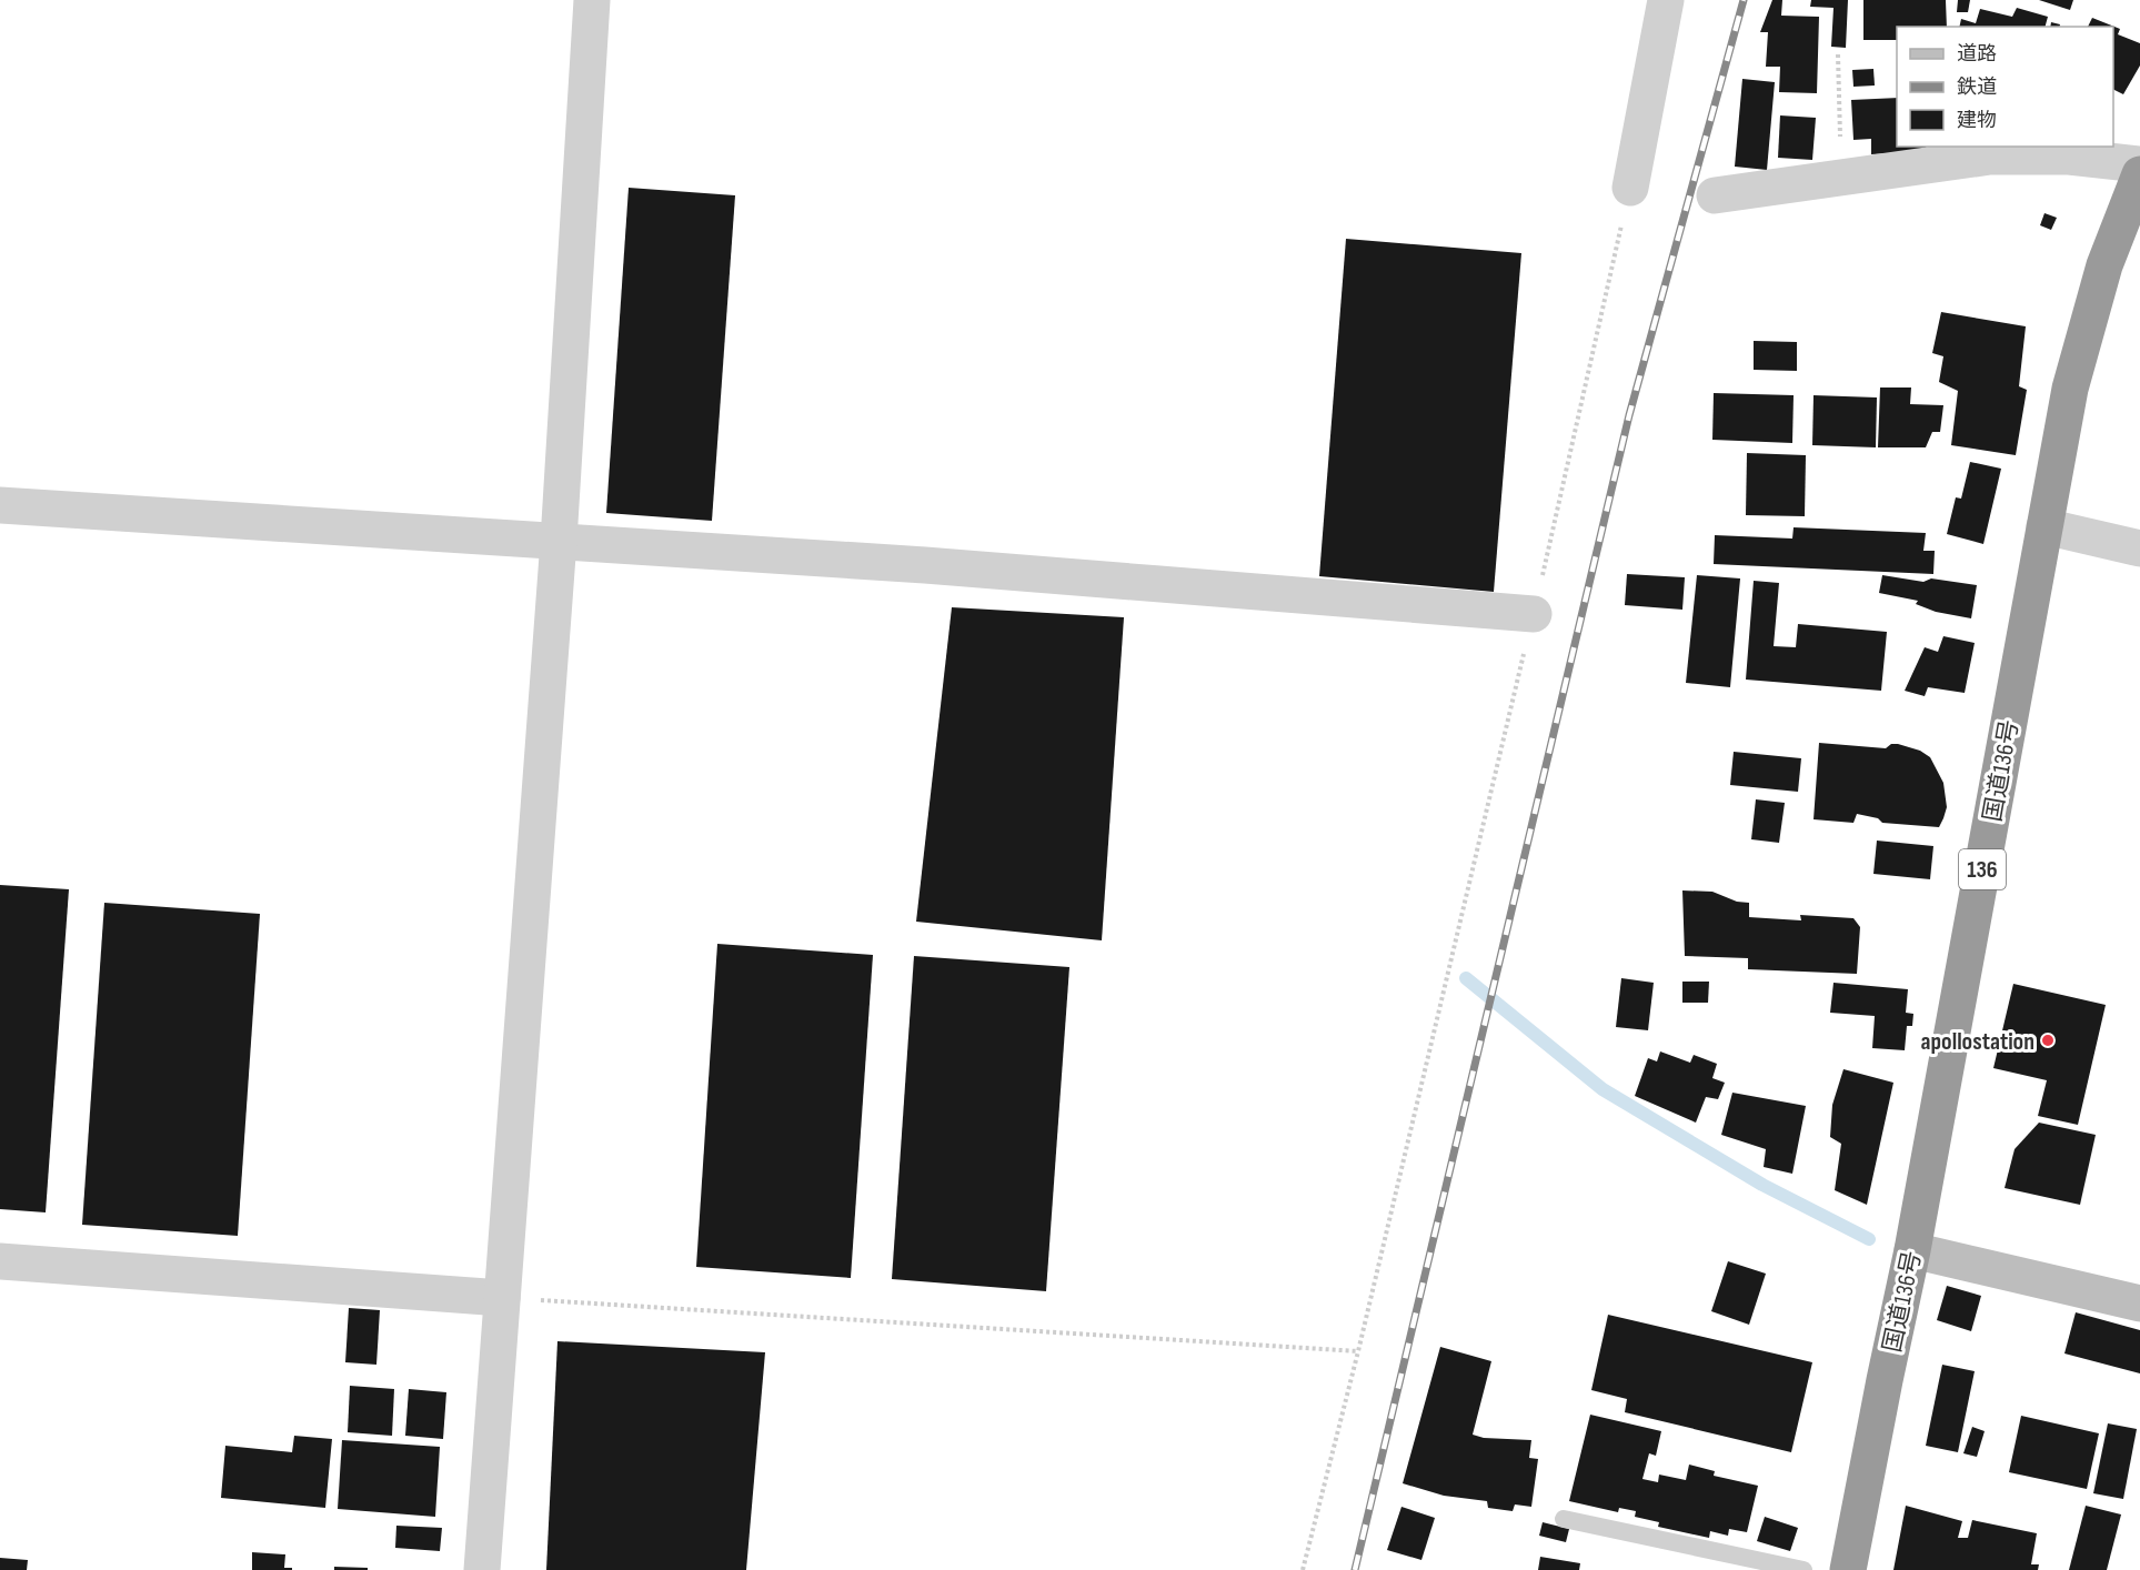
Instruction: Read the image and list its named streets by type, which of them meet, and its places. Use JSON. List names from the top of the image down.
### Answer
{
  "streets": {
    "highway": ["国道136号", "136"]
  },
  "places": ["apollostation"],
  "legend": ["道路", "鉄道", "建物"]
}
